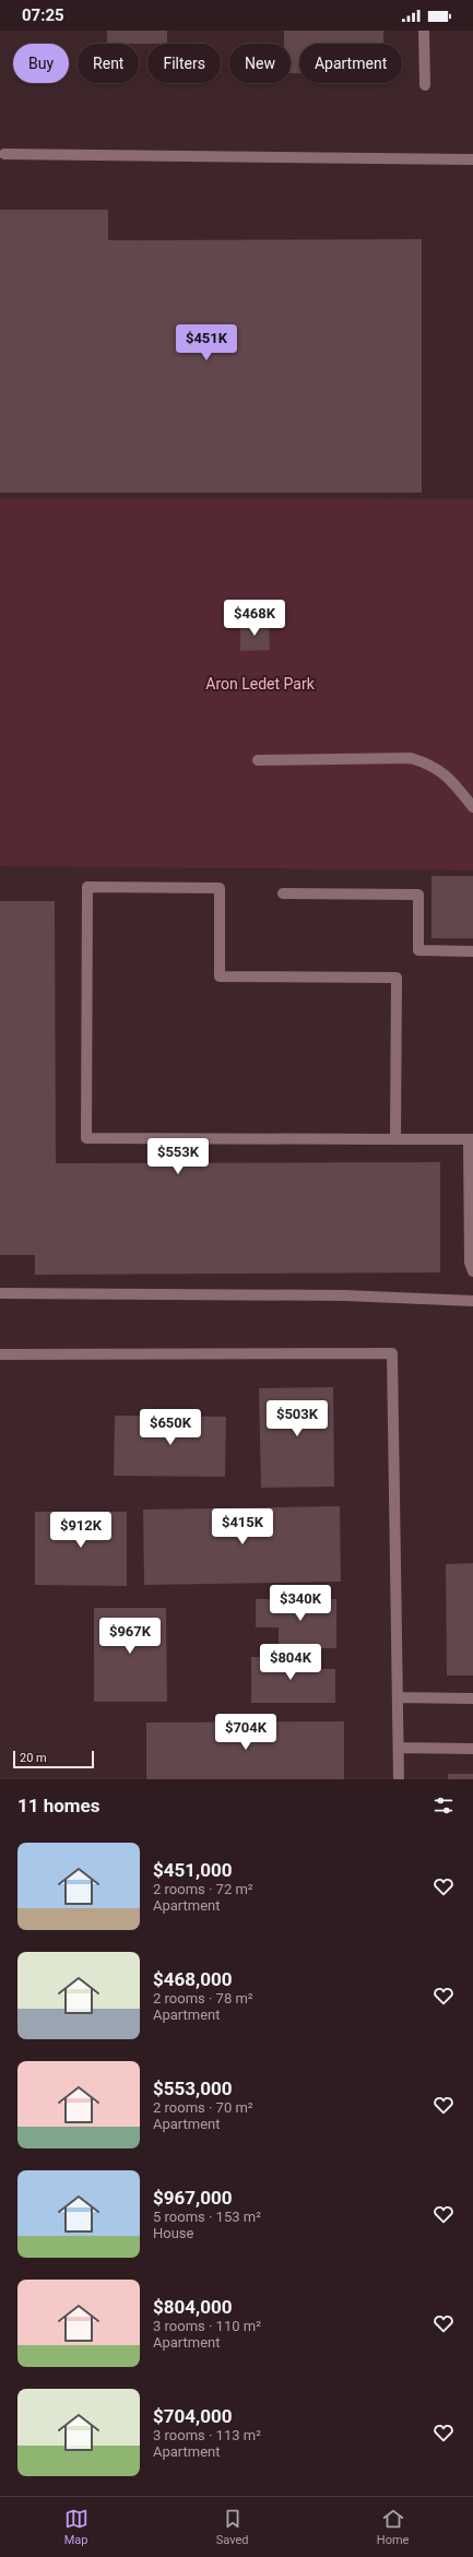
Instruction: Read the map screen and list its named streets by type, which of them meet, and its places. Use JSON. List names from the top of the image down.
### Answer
{
  "parks": ["Aron Ledet Park"],
  "scale_bar": "20 m",
  "page": {
    "status": "07:25",
    "chip": [
      "Buy",
      "Rent",
      "Filters",
      "New",
      "Apartment"
    ],
    "price": [
      "$451K",
      "$468K",
      "$553K",
      "$503K",
      "$650K",
      "$415K",
      "$912K",
      "$340K",
      "$967K",
      "$804K",
      "$704K"
    ],
    "scale": "20 m",
    "heading": "11 homes",
    "list": [
      {
        "name": "$451,000",
        "note": "2 rooms · 72 m² · Apartment"
      },
      {
        "name": "$468,000",
        "note": "2 rooms · 78 m² · Apartment"
      },
      {
        "name": "$553,000",
        "note": "2 rooms · 70 m² · Apartment"
      },
      {
        "name": "$967,000",
        "note": "5 rooms · 153 m² · House"
      },
      {
        "name": "$804,000",
        "note": "3 rooms · 110 m² · Apartment"
      },
      {
        "name": "$704,000",
        "note": "3 rooms · 113 m² · Apartment"
      }
    ],
    "tabs": ["Map", "Saved", "Home"]
  }
}
